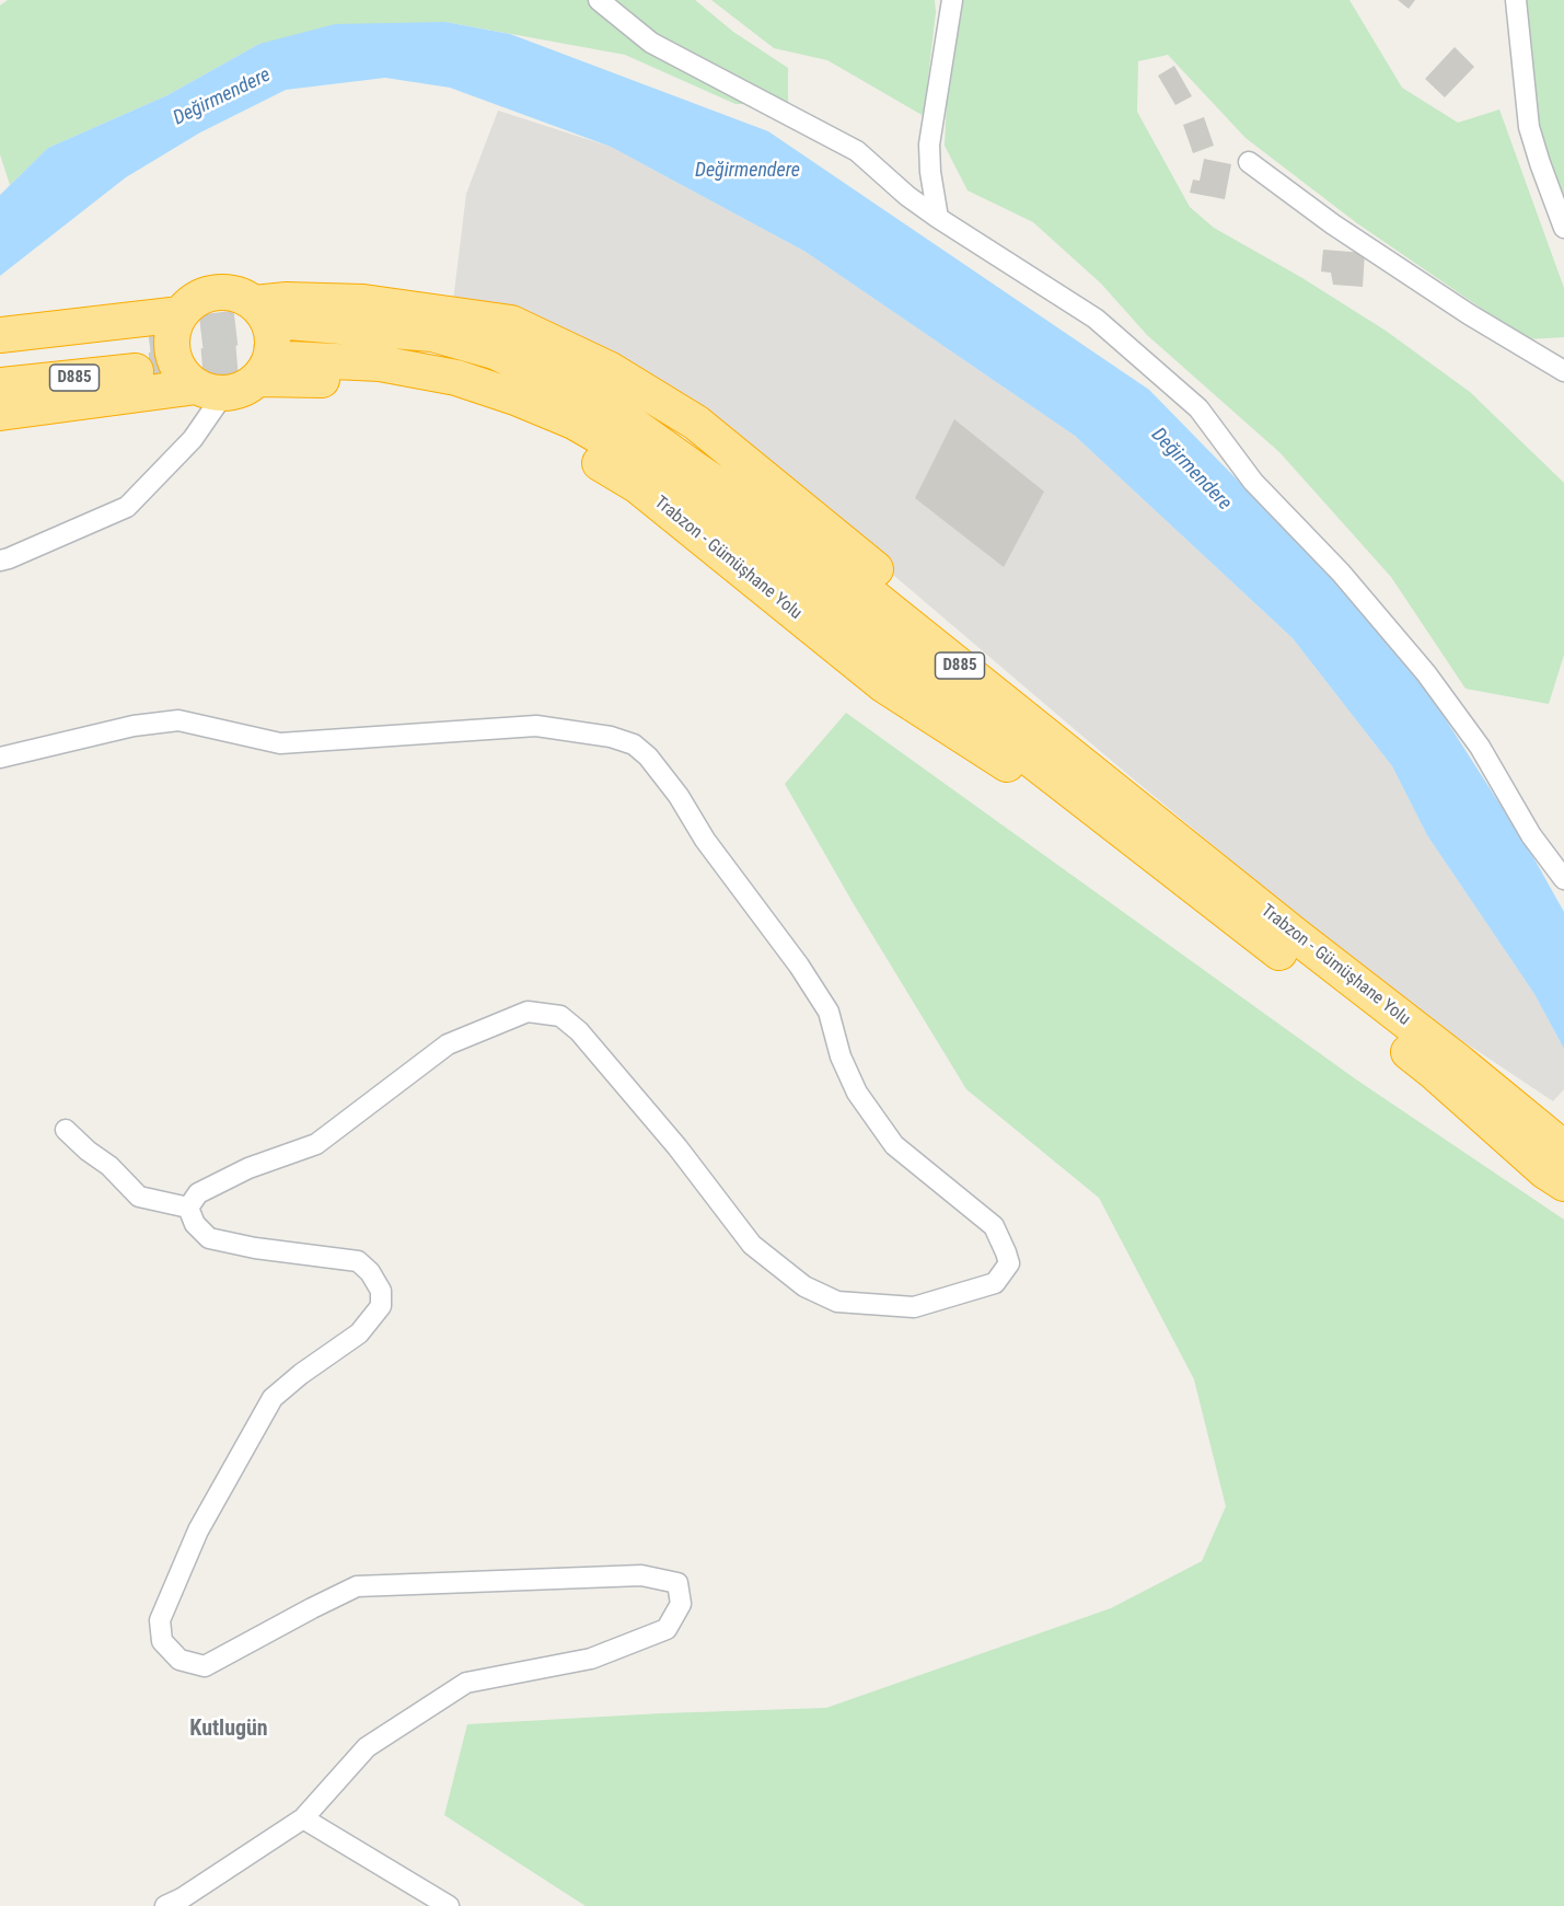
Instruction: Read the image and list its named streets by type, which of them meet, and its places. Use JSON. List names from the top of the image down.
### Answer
{
  "streets": {
    "highway": ["D885", "Trabzon - Gümüşhane Yolu"]
  },
  "districts": ["Kutlugün"],
  "water": ["Değirmendere"]
}
